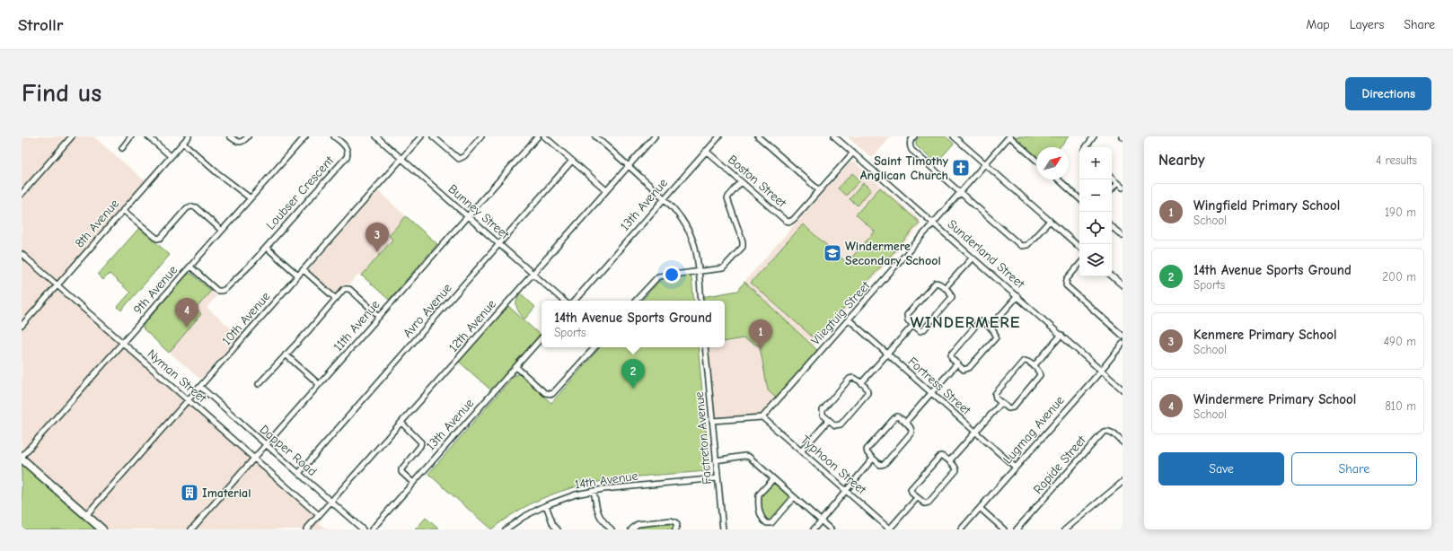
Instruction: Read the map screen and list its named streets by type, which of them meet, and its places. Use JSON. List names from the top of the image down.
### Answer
{
  "streets": {
    "street": [
      "Boston Street",
      "Loubser Crescent",
      "13th Avenue",
      "Bunney Street",
      "8th Avenue",
      "Sunderland Street",
      "9th Avenue",
      "Avro Avenue",
      "Vliegtuig Street",
      "10th Avenue",
      "11th Avenue",
      "12th Avenue",
      "Nyman Street",
      "Fortress Street",
      "Lugmag Avenue",
      "Factreton Avenue",
      "Dapper Road",
      "Typhoon Street",
      "Rapide Street",
      "14th Avenue"
    ]
  },
  "crossings": [
    ["Boston Street", "13th Avenue"],
    ["Boston Street", "Sunderland Street"],
    ["Loubser Crescent", "9th Avenue"],
    ["Loubser Crescent", "10th Avenue"],
    ["Bunney Street", "Avro Avenue"],
    ["Bunney Street", "10th Avenue"],
    ["Bunney Street", "11th Avenue"],
    ["Bunney Street", "12th Avenue"],
    ["8th Avenue", "Nyman Street"],
    ["Sunderland Street", "Vliegtuig Street"],
    ["Sunderland Street", "Lugmag Avenue"],
    ["9th Avenue", "Nyman Street"],
    ["Avro Avenue", "Dapper Road"],
    ["Vliegtuig Street", "Fortress Street"],
    ["Vliegtuig Street", "Typhoon Street"],
    ["10th Avenue", "Nyman Street"],
    ["10th Avenue", "Dapper Road"],
    ["11th Avenue", "Nyman Street"],
    ["11th Avenue", "Dapper Road"],
    ["12th Avenue", "Nyman Street"],
    ["12th Avenue", "Dapper Road"],
    ["Fortress Street", "Lugmag Avenue"],
    ["Factreton Avenue", "14th Avenue"]
  ],
  "districts": ["WINDERMERE"],
  "places": {
    "church": ["Saint Timothy Anglican Church"],
    "school or university": ["Windermere Secondary School"],
    "building": ["Imaterial"]
  },
  "north": "top right",
  "page": {
    "header": "Strollr",
    "nav": ["Map", "Layers", "Share"],
    "buttons": [
      "Directions",
      ["Save", "Share"]
    ],
    "title": "Find us",
    "heading": ["Nearby", "4 results"],
    "map_buttons": ["+", "−"],
    "list": [
      {
        "mark": "1",
        "name": "Wingfield Primary School",
        "note": "School",
        "value": "190 m"
      },
      {
        "mark": "2",
        "name": "14th Avenue Sports Ground",
        "note": "Sports",
        "value": "200 m"
      },
      {
        "mark": "3",
        "name": "Kenmere Primary School",
        "note": "School",
        "value": "490 m"
      },
      {
        "mark": "4",
        "name": "Windermere Primary School",
        "note": "School",
        "value": "810 m"
      }
    ],
    "pins": [
      "3",
      "4",
      "1",
      "2"
    ],
    "popup": ["14th Avenue Sports Ground", "Sports"]
  }
}
